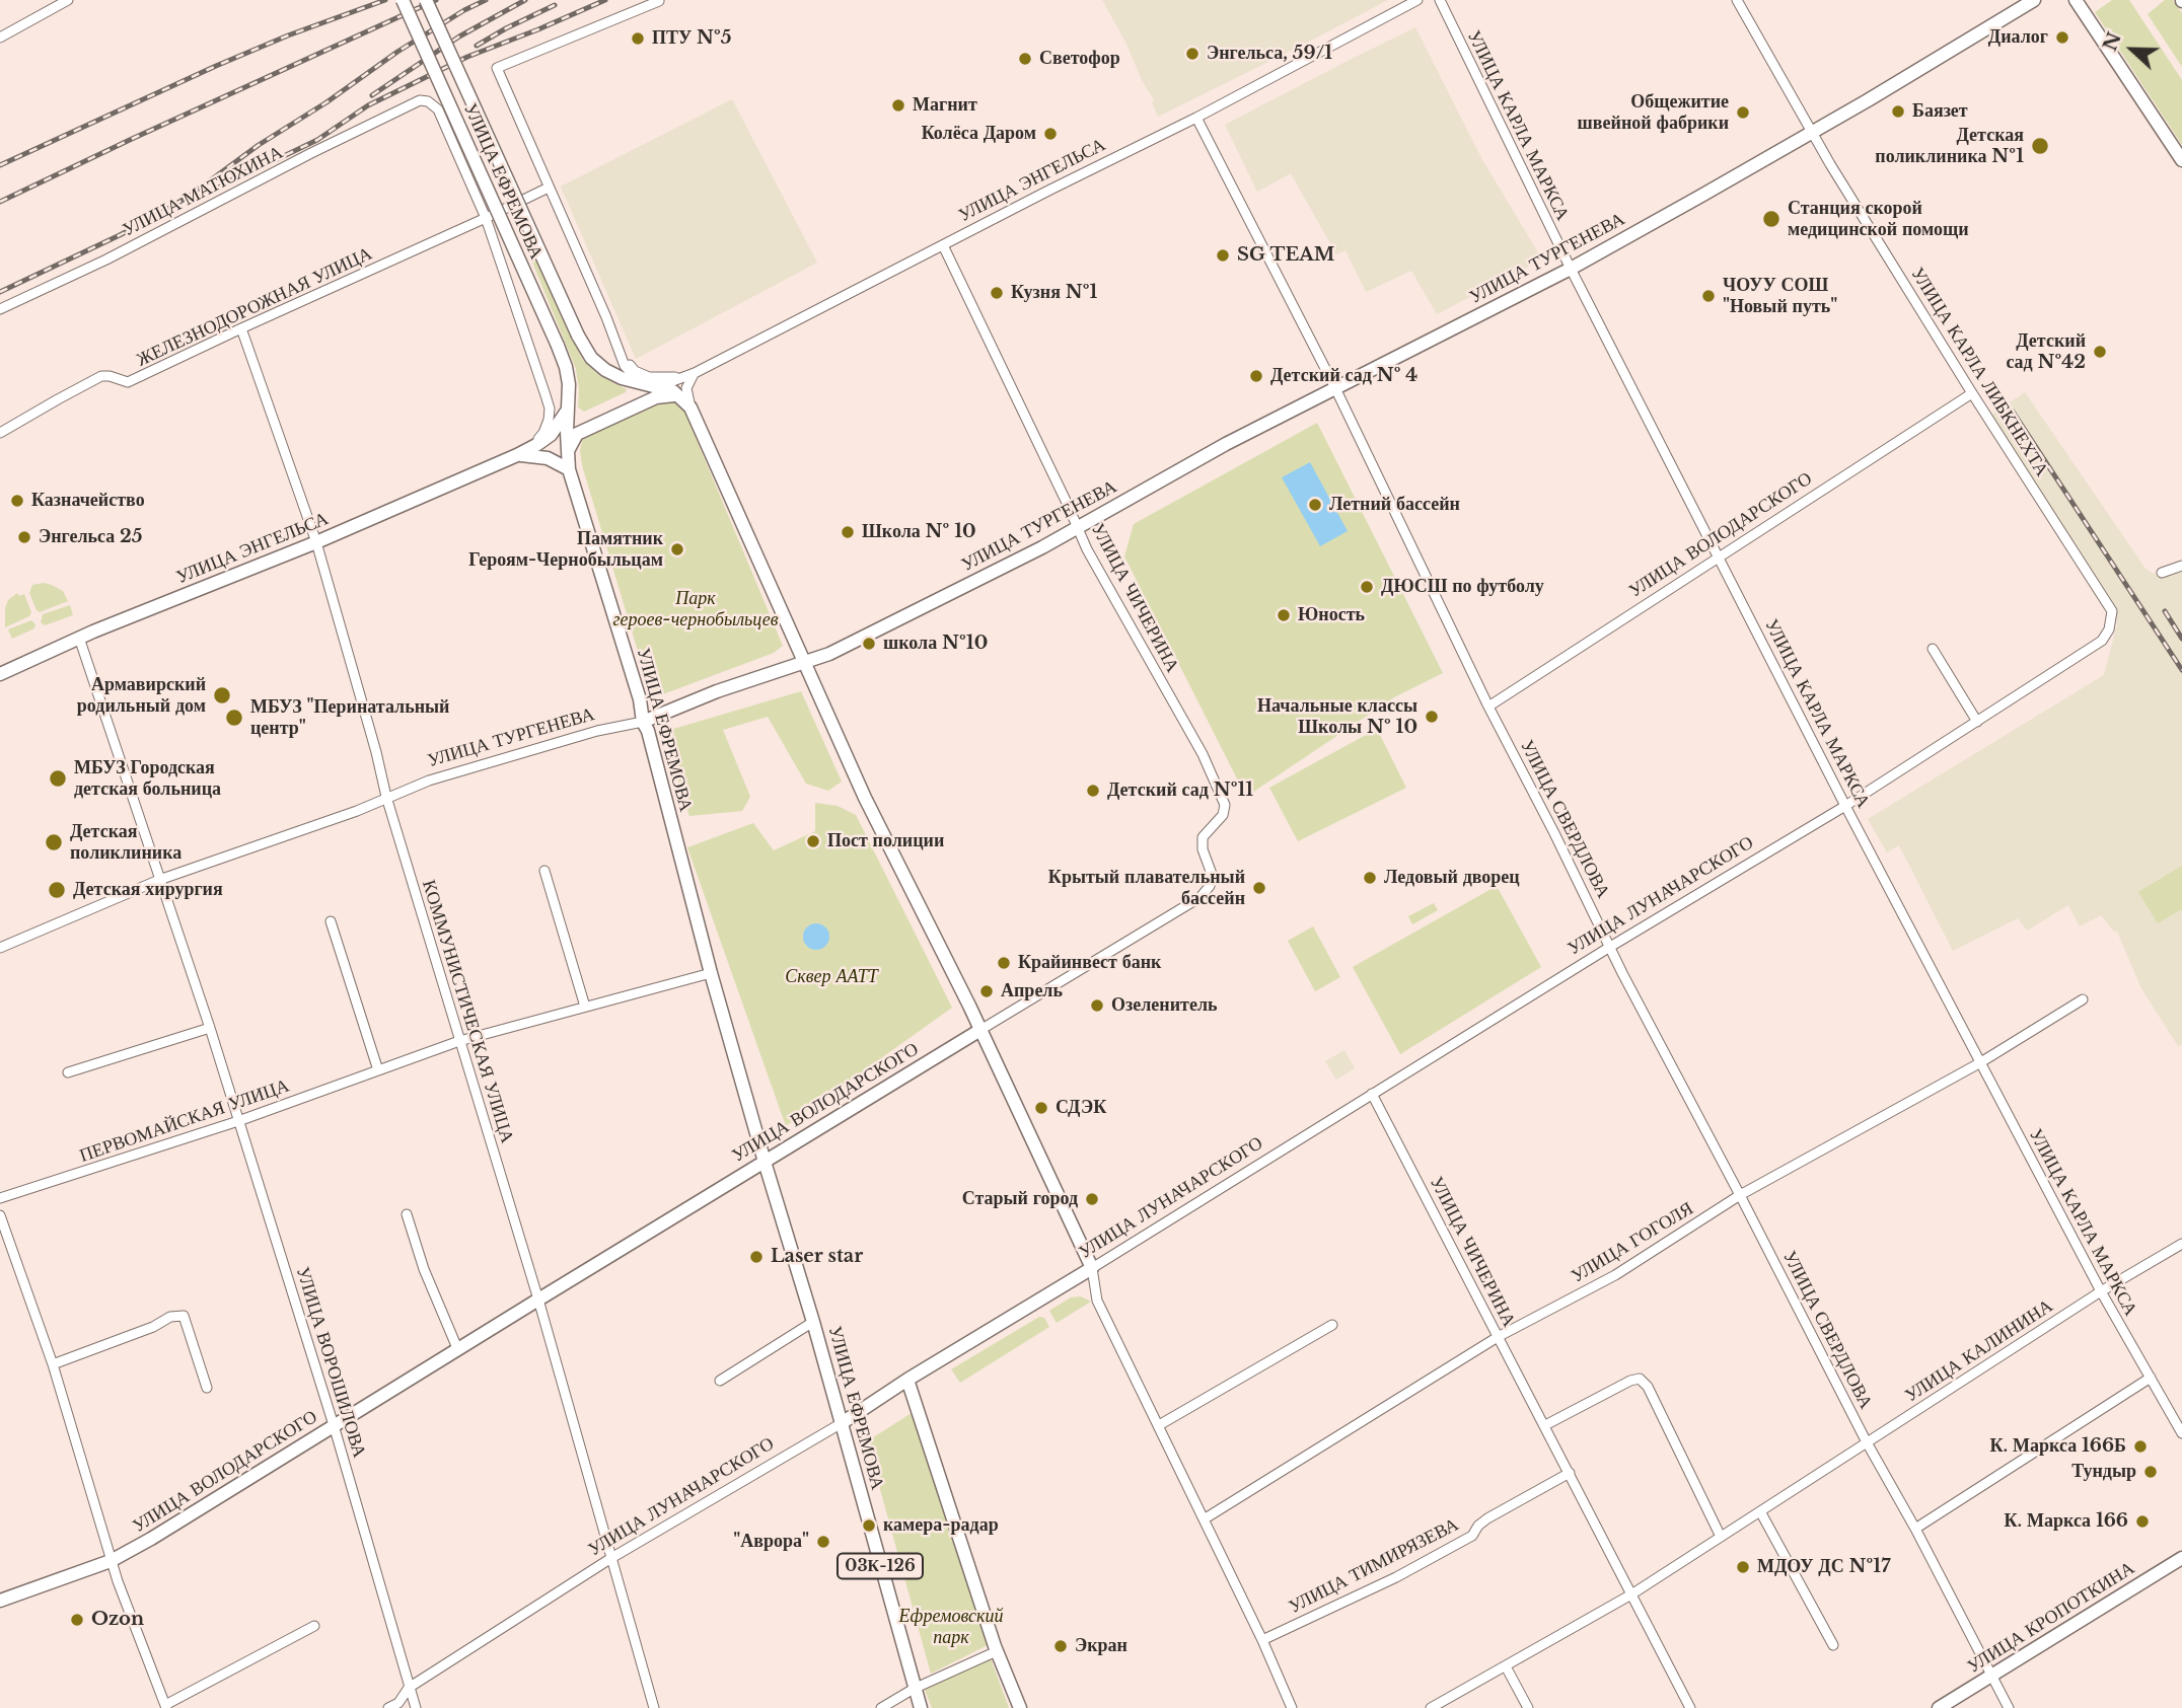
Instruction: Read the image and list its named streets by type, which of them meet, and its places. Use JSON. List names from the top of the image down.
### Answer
{
  "streets": {
    "main road": [
      "УЛИЦА ЭНГЕЛЬСА",
      "УЛИЦА ЕФРЕМОВА",
      "УЛИЦА ТУРГЕНЕВА",
      "УЛИЦА ВОЛОДАРСКОГО",
      "УЛИЦА ЛУНАЧАРСКОГО",
      "03К-126",
      "УЛИЦА КРОПОТКИНА"
    ],
    "street": [
      "УЛИЦА КАРЛА МАРКСА",
      "УЛИЦА МАТЮХИНА",
      "ЖЕЛЕЗНОДОРОЖНАЯ УЛИЦА",
      "УЛИЦА КАРЛА ЛИБКНЕХТА",
      "УЛИЦА ЧИЧЕРИНА",
      "УЛИЦА СВЕРДЛОВА",
      "КОММУНИСТИЧЕСКАЯ УЛИЦА",
      "ПЕРВОМАЙСКАЯ УЛИЦА",
      "УЛИЦА ГОГОЛЯ",
      "УЛИЦА КАЛИНИНА",
      "УЛИЦА ВОРОШИЛОВА",
      "УЛИЦА ТИМИРЯЗЕВА"
    ]
  },
  "crossings": [
    ["УЛИЦА КАРЛА МАРКСА", "УЛИЦА ТУРГЕНЕВА"],
    ["УЛИЦА КАРЛА МАРКСА", "УЛИЦА ВОЛОДАРСКОГО"],
    ["УЛИЦА КАРЛА МАРКСА", "УЛИЦА ЛУНАЧАРСКОГО"],
    ["УЛИЦА КАРЛА МАРКСА", "УЛИЦА ГОГОЛЯ"],
    ["УЛИЦА КАРЛА МАРКСА", "УЛИЦА КАЛИНИНА"],
    ["УЛИЦА ЭНГЕЛЬСА", "УЛИЦА ЕФРЕМОВА"],
    ["УЛИЦА ЭНГЕЛЬСА", "УЛИЦА ЧИЧЕРИНА"],
    ["УЛИЦА ЭНГЕЛЬСА", "УЛИЦА СВЕРДЛОВА"],
    ["УЛИЦА ЭНГЕЛЬСА", "КОММУНИСТИЧЕСКАЯ УЛИЦА"],
    ["УЛИЦА ЭНГЕЛЬСА", "УЛИЦА ВОРОШИЛОВА"],
    ["УЛИЦА ЕФРЕМОВА", "УЛИЦА МАТЮХИНА"],
    ["УЛИЦА ЕФРЕМОВА", "УЛИЦА ТУРГЕНЕВА"],
    ["УЛИЦА ЕФРЕМОВА", "ЖЕЛЕЗНОДОРОЖНАЯ УЛИЦА"],
    ["УЛИЦА ЕФРЕМОВА", "УЛИЦА ВОЛОДАРСКОГО"],
    ["УЛИЦА ЕФРЕМОВА", "УЛИЦА ЛУНАЧАРСКОГО"],
    ["УЛИЦА ЕФРЕМОВА", "ПЕРВОМАЙСКАЯ УЛИЦА"],
    ["УЛИЦА ТУРГЕНЕВА", "УЛИЦА КАРЛА ЛИБКНЕХТА"],
    ["УЛИЦА ТУРГЕНЕВА", "УЛИЦА ЧИЧЕРИНА"],
    ["УЛИЦА ТУРГЕНЕВА", "УЛИЦА СВЕРДЛОВА"],
    ["УЛИЦА ТУРГЕНЕВА", "КОММУНИСТИЧЕСКАЯ УЛИЦА"],
    ["УЛИЦА ТУРГЕНЕВА", "УЛИЦА ВОРОШИЛОВА"],
    ["ЖЕЛЕЗНОДОРОЖНАЯ УЛИЦА", "КОММУНИСТИЧЕСКАЯ УЛИЦА"],
    ["УЛИЦА КАРЛА ЛИБКНЕХТА", "УЛИЦА ВОЛОДАРСКОГО"],
    ["УЛИЦА КАРЛА ЛИБКНЕХТА", "УЛИЦА ЛУНАЧАРСКОГО"],
    ["УЛИЦА ВОЛОДАРСКОГО", "УЛИЦА ЧИЧЕРИНА"],
    ["УЛИЦА ВОЛОДАРСКОГО", "УЛИЦА СВЕРДЛОВА"],
    ["УЛИЦА ВОЛОДАРСКОГО", "КОММУНИСТИЧЕСКАЯ УЛИЦА"],
    ["УЛИЦА ВОЛОДАРСКОГО", "УЛИЦА ВОРОШИЛОВА"],
    ["УЛИЦА ЧИЧЕРИНА", "УЛИЦА ЛУНАЧАРСКОГО"],
    ["УЛИЦА ЧИЧЕРИНА", "УЛИЦА ГОГОЛЯ"],
    ["УЛИЦА ЧИЧЕРИНА", "УЛИЦА КАЛИНИНА"],
    ["УЛИЦА ЧИЧЕРИНА", "УЛИЦА ТИМИРЯЗЕВА"],
    ["УЛИЦА СВЕРДЛОВА", "УЛИЦА ЛУНАЧАРСКОГО"],
    ["УЛИЦА СВЕРДЛОВА", "УЛИЦА ГОГОЛЯ"],
    ["УЛИЦА СВЕРДЛОВА", "УЛИЦА КАЛИНИНА"],
    ["УЛИЦА СВЕРДЛОВА", "УЛИЦА КРОПОТКИНА"],
    ["УЛИЦА ЛУНАЧАРСКОГО", "КОММУНИСТИЧЕСКАЯ УЛИЦА"],
    ["УЛИЦА ЛУНАЧАРСКОГО", "УЛИЦА ВОРОШИЛОВА"],
    ["КОММУНИСТИЧЕСКАЯ УЛИЦА", "ПЕРВОМАЙСКАЯ УЛИЦА"],
    ["ПЕРВОМАЙСКАЯ УЛИЦА", "УЛИЦА ВОРОШИЛОВА"]
  ],
  "parks": ["Парк героев-чернобыльцев", "Сквер ААТТ", "Ефремовский парк"],
  "places": [
    "Диалог",
    "ПТУ №5",
    "Энгельса, 59/1",
    "Светофор",
    "Магнит",
    "Баязет",
    "Общежитие швейной фабрики",
    "Колёса Даром",
    "Детская поликлиника №1",
    "Станция скорой медицинской помощи",
    "SG TEAM",
    "Кузня №1",
    "ЧОУУ СОШ \"Новый путь\"",
    "Детский сад №42",
    "Детский сад № 4",
    "Казначейство",
    "Летний бассейн",
    "Школа № 10",
    "Энгельса 25",
    "Памятник Героям-Чернобыльцам",
    "ДЮСШ по футболу",
    "Юность",
    "школа №10",
    "Армавирский родильный дом",
    "Начальные классы Школы № 10",
    "МБУЗ \"Перинатальный центр\"",
    "МБУЗ Городская детская больница",
    "Детский сад №11",
    "Пост полиции",
    "Детская поликлиника",
    "Ледовый дворец",
    "Крытый плавательный бассейн",
    "Детская хирургия",
    "Крайинвест банк",
    "Апрель",
    "Озеленитель",
    "СДЭК",
    "Старый город",
    "Laser star",
    "К. Маркса 166Б",
    "Тундыр",
    "К. Маркса 166",
    "камера-радар",
    "\"Аврора\"",
    "МДОУ ДС №17",
    "Ozon",
    "Экран"
  ],
  "north": "left"
}
